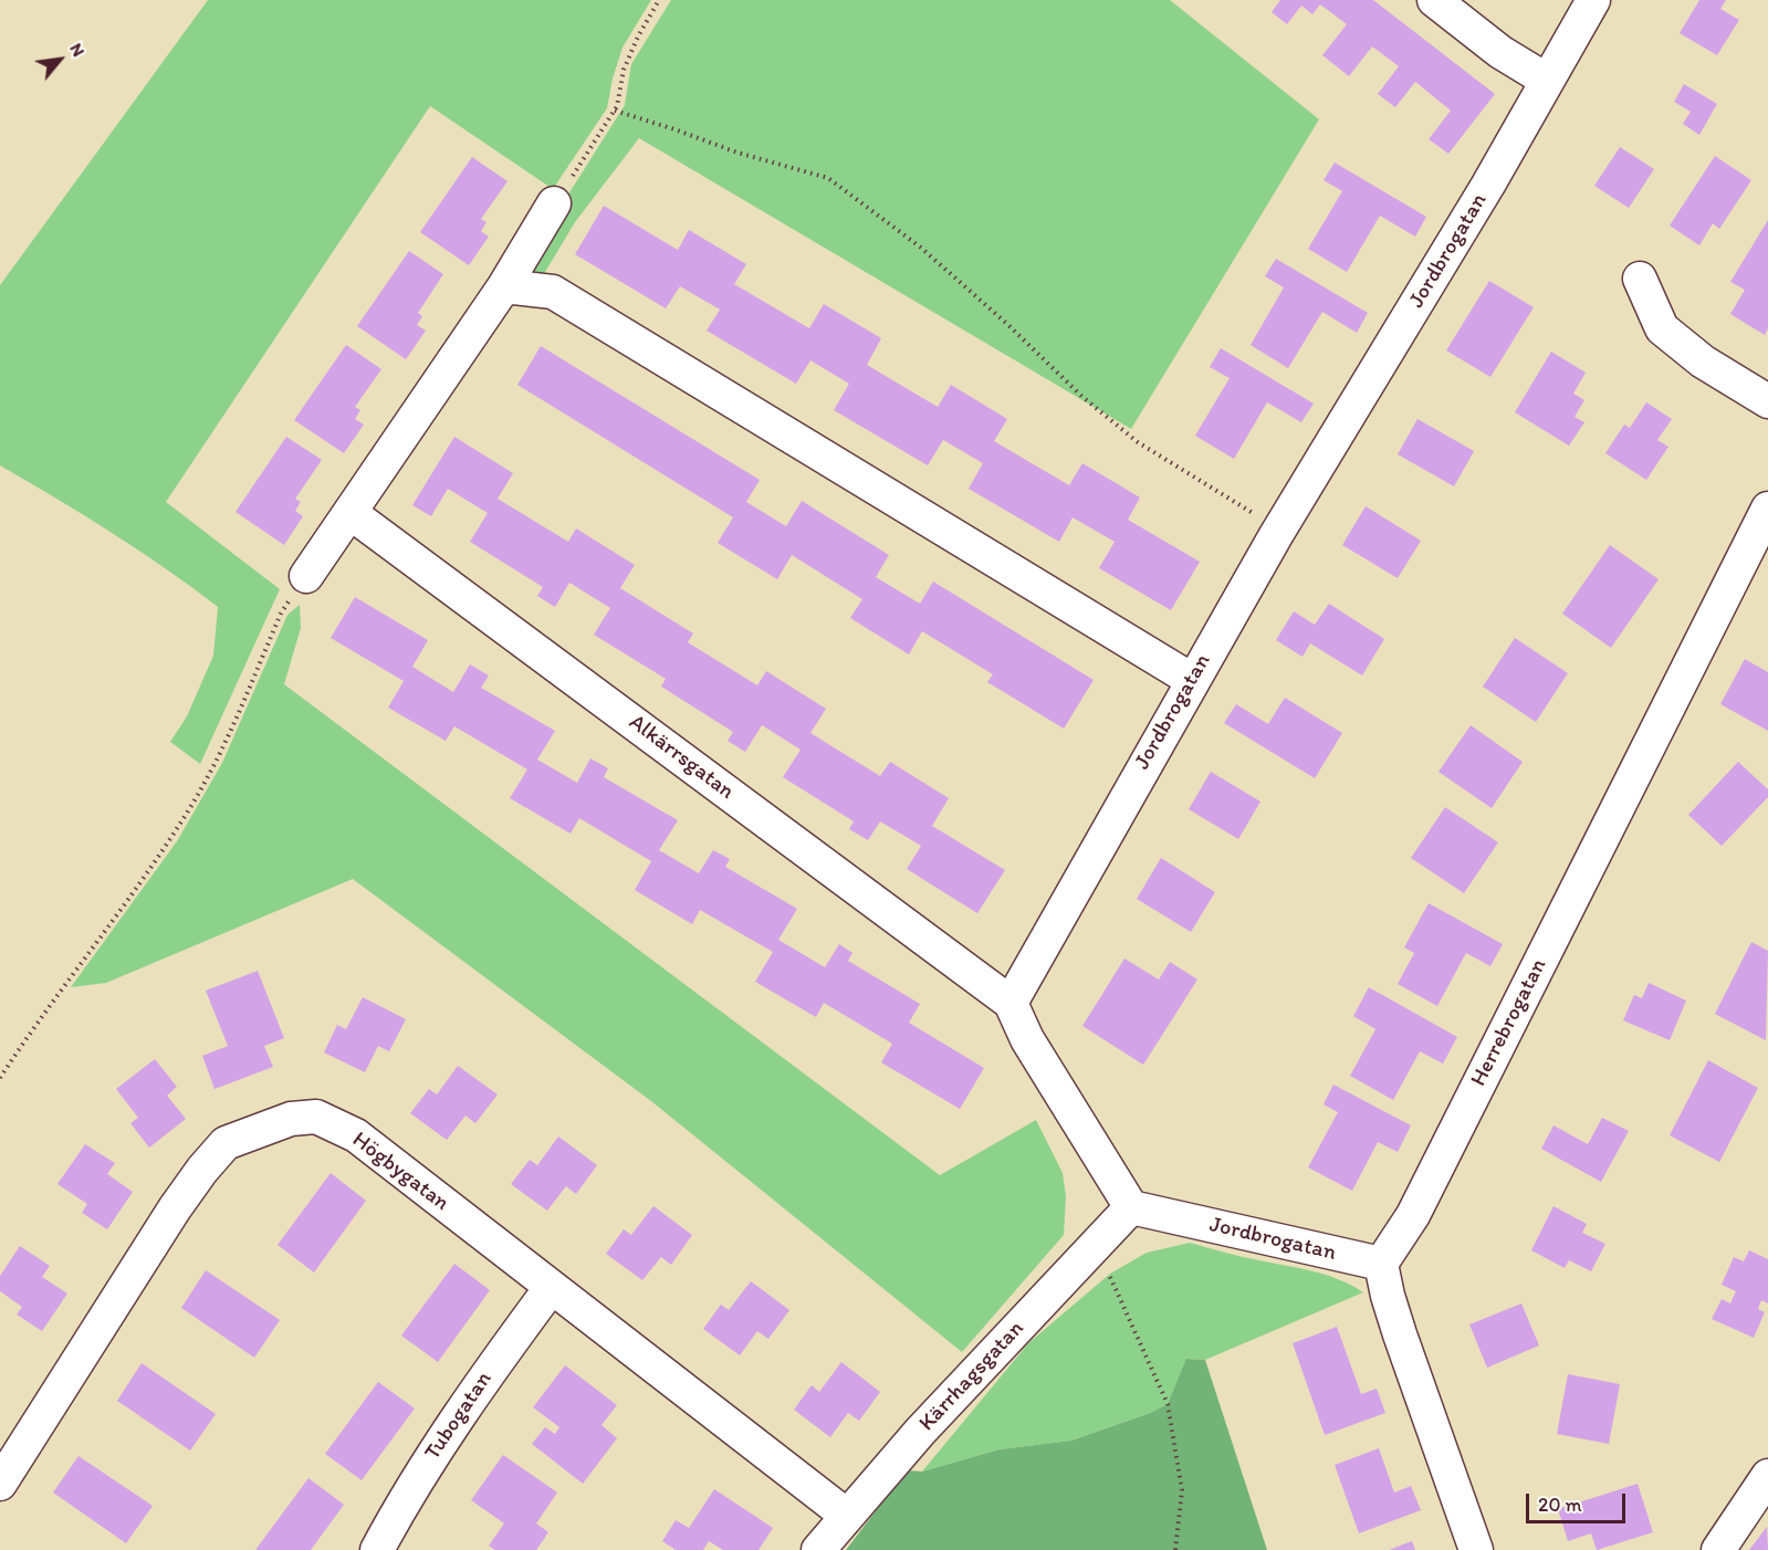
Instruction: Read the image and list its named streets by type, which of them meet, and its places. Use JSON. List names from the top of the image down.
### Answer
{
  "streets": {
    "street": [
      "Jordbrogatan",
      "Alkärrsgatan",
      "Herrebrogatan",
      "Högbygatan",
      "Kärrhagsgatan",
      "Tubogatan"
    ]
  },
  "crossings": [
    ["Jordbrogatan", "Alkärrsgatan"],
    ["Jordbrogatan", "Herrebrogatan"],
    ["Jordbrogatan", "Kärrhagsgatan"],
    ["Högbygatan", "Kärrhagsgatan"],
    ["Högbygatan", "Tubogatan"]
  ],
  "scale_bar": "20 m",
  "north": "top right"
}
